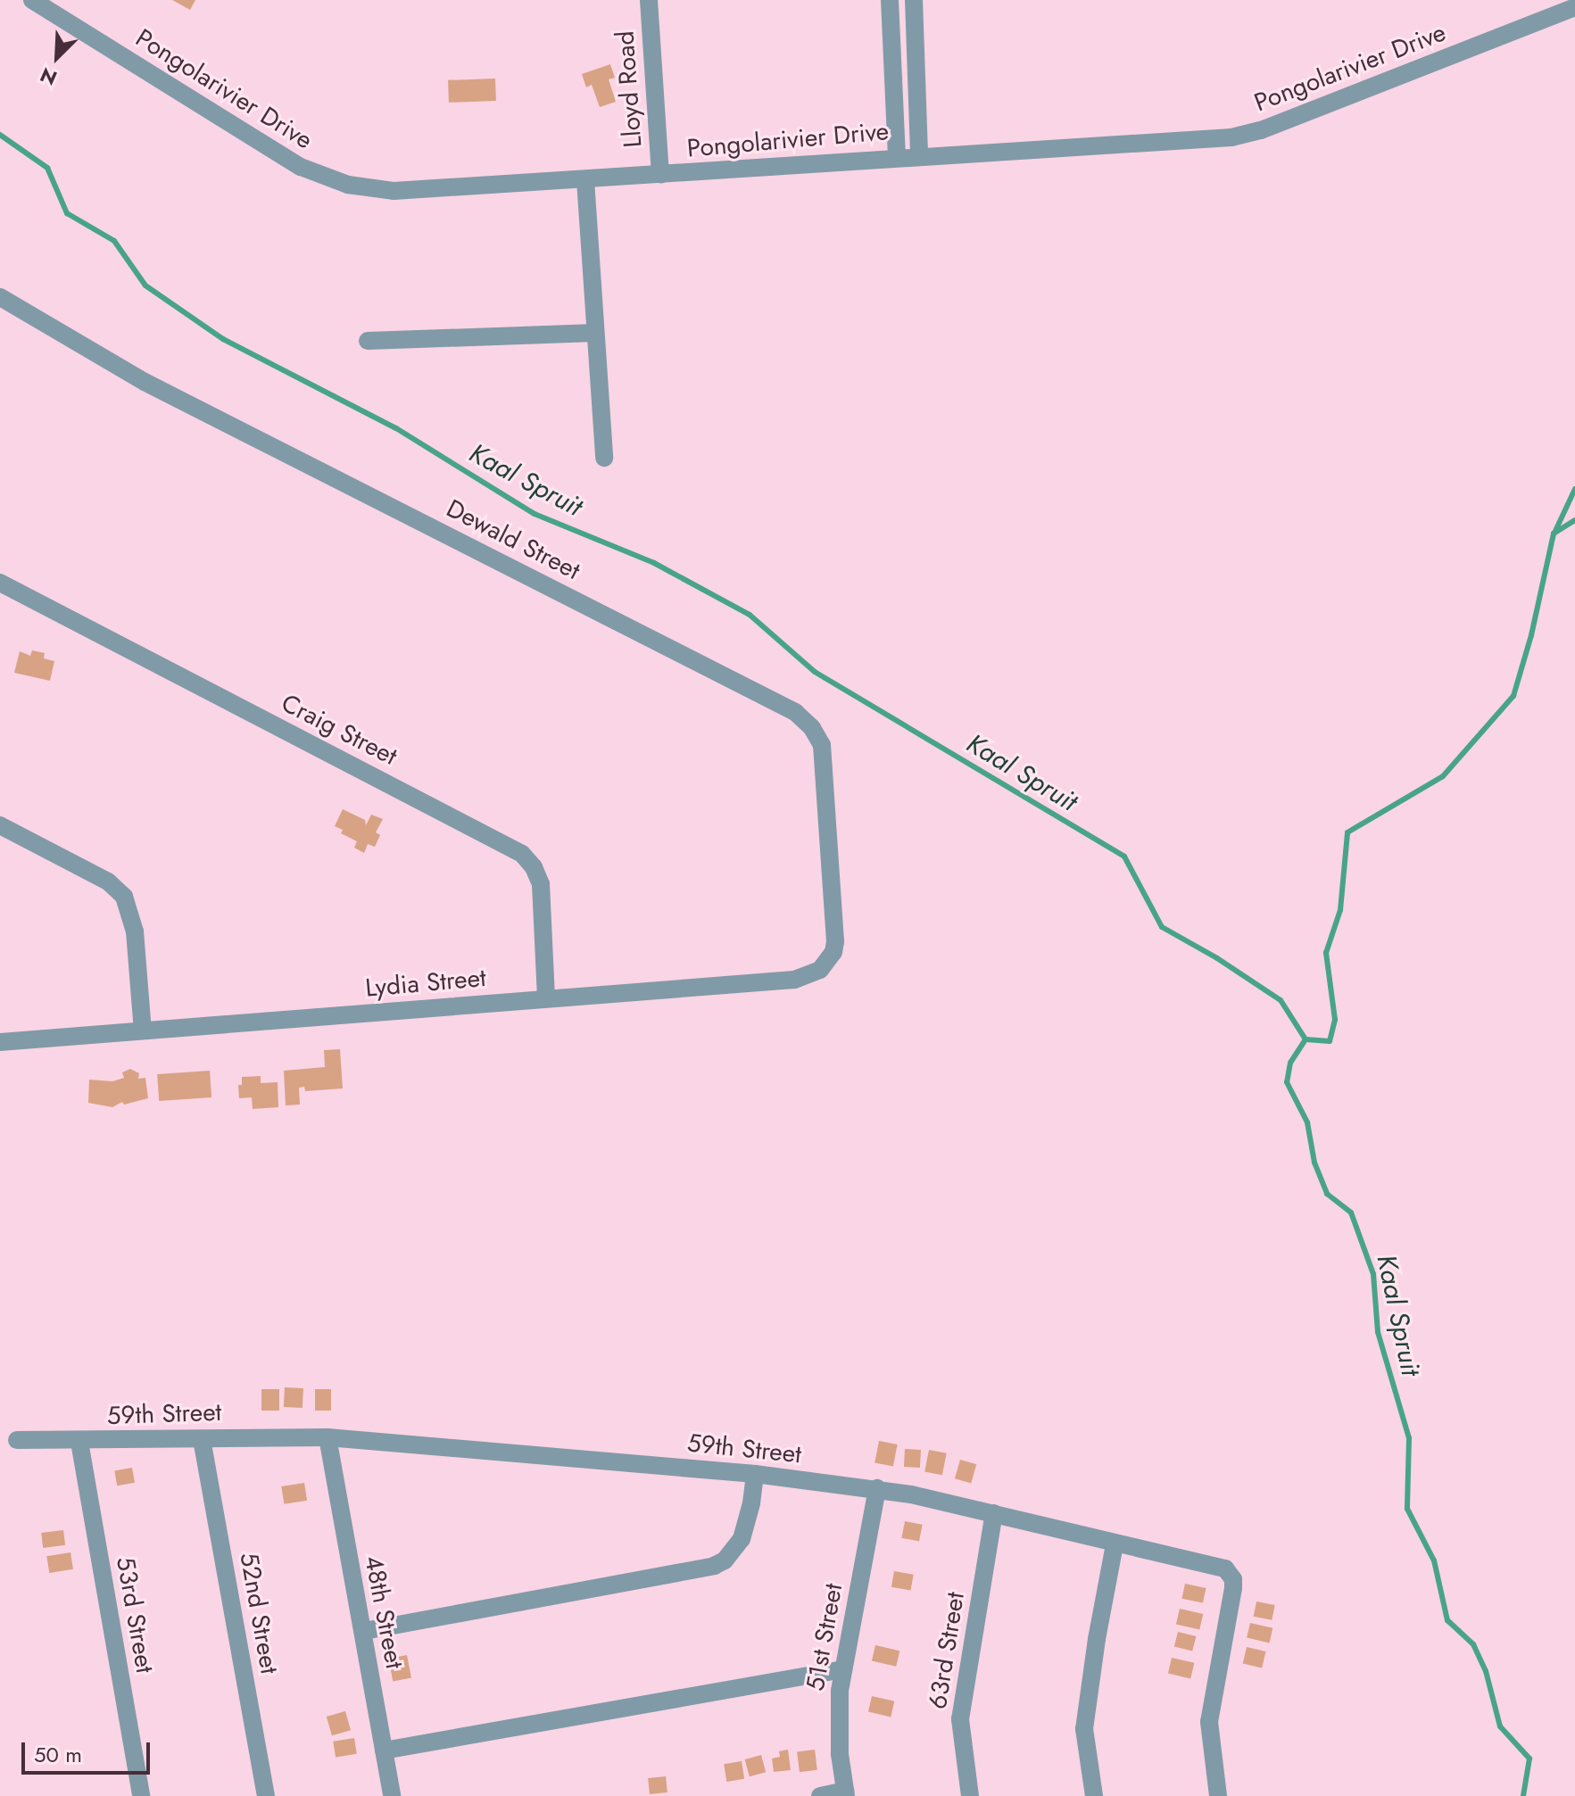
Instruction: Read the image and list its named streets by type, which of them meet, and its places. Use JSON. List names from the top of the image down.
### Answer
{
  "streets": {
    "street": [
      "Pongolarivier Drive",
      "Lloyd Road",
      "Dewald Street",
      "Craig Street",
      "Lydia Street",
      "59th Street",
      "48th Street",
      "52nd Street",
      "53rd Street",
      "51st Street",
      "63rd Street"
    ]
  },
  "crossings": [
    ["Pongolarivier Drive", "Lloyd Road"],
    ["Dewald Street", "Lydia Street"],
    ["Craig Street", "Lydia Street"],
    ["59th Street", "48th Street"],
    ["59th Street", "52nd Street"],
    ["59th Street", "53rd Street"],
    ["59th Street", "51st Street"],
    ["59th Street", "63rd Street"]
  ],
  "water": ["Kaal Spruit"],
  "scale_bar": "50 m",
  "north": "bottom left"
}
